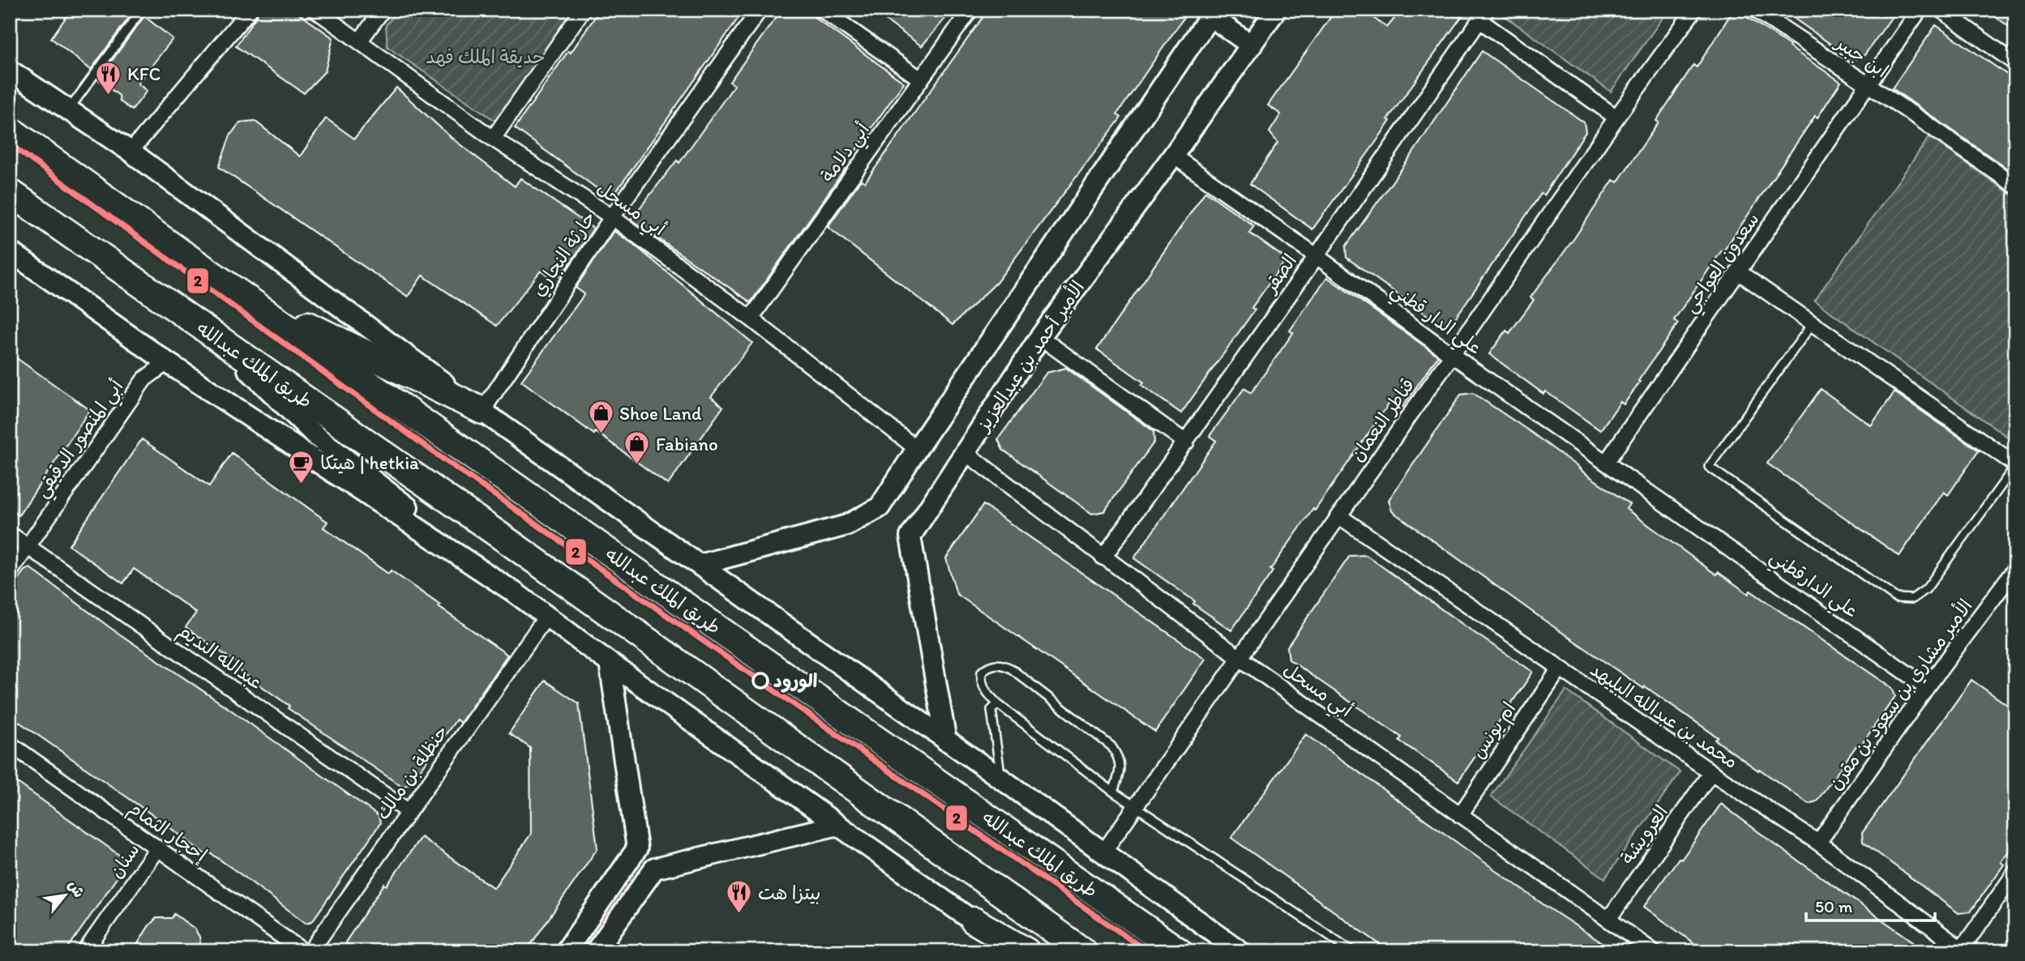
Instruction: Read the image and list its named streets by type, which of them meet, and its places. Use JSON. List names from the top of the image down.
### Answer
{
  "streets": {
    "highway": ["طريق الملك عبدالله"],
    "main road": ["الأمير أحمد بن عبدالعزيز"],
    "street": [
      "ابن جبير",
      "أبي دلامة",
      "أبي مسحل",
      "حارثة النجاري",
      "سعدون العواجي",
      "الصقر",
      "علي الدار قطني",
      "قناطر النعمان",
      "أبي المنصور الدقيقي",
      "علي الدارقطني",
      "عبدالله النديم",
      "الأمير مشاري بن سعود بن مقرن",
      "محمد بن عبدالله البليهد",
      "ام يونس",
      "حنظلة بن مالك",
      "إحجار الثمام",
      "العرويشة",
      "سنان"
    ]
  },
  "crossings": [
    ["ابن جبير", "سعدون العواجي"],
    ["أبي دلامة", "أبي مسحل"],
    ["أبي مسحل", "حارثة النجاري"],
    ["أبي مسحل", "الصقر"],
    ["أبي مسحل", "الأمير أحمد بن عبدالعزيز"],
    ["أبي مسحل", "قناطر النعمان"],
    ["أبي مسحل", "ام يونس"],
    ["أبي مسحل", "العرويشة"],
    ["سعدون العواجي", "علي الدار قطني"],
    ["الصقر", "علي الدار قطني"],
    ["علي الدار قطني", "الأمير أحمد بن عبدالعزيز"],
    ["علي الدار قطني", "قناطر النعمان"],
    ["علي الدار قطني", "علي الدارقطني"],
    ["قناطر النعمان", "محمد بن عبدالله البليهد"],
    ["أبي المنصور الدقيقي", "عبدالله النديم"],
    ["علي الدارقطني", "الأمير مشاري بن سعود بن مقرن"],
    ["عبدالله النديم", "حنظلة بن مالك"],
    ["الأمير مشاري بن سعود بن مقرن", "محمد بن عبدالله البليهد"],
    ["محمد بن عبدالله البليهد", "ام يونس"],
    ["محمد بن عبدالله البليهد", "العرويشة"],
    ["إحجار الثمام", "سنان"]
  ],
  "parks": ["حديقة الملك فهد"],
  "places": {
    "restaurant": ["KFC", "بيتزا هت"],
    "shop": ["Shoe Land", "Fabiano"],
    "cafe": ["هيتكا | hetkia"],
    "other": ["الورود"]
  },
  "lines": ["transit line 2"],
  "scale_bar": "50 m",
  "north": "top right"
}
